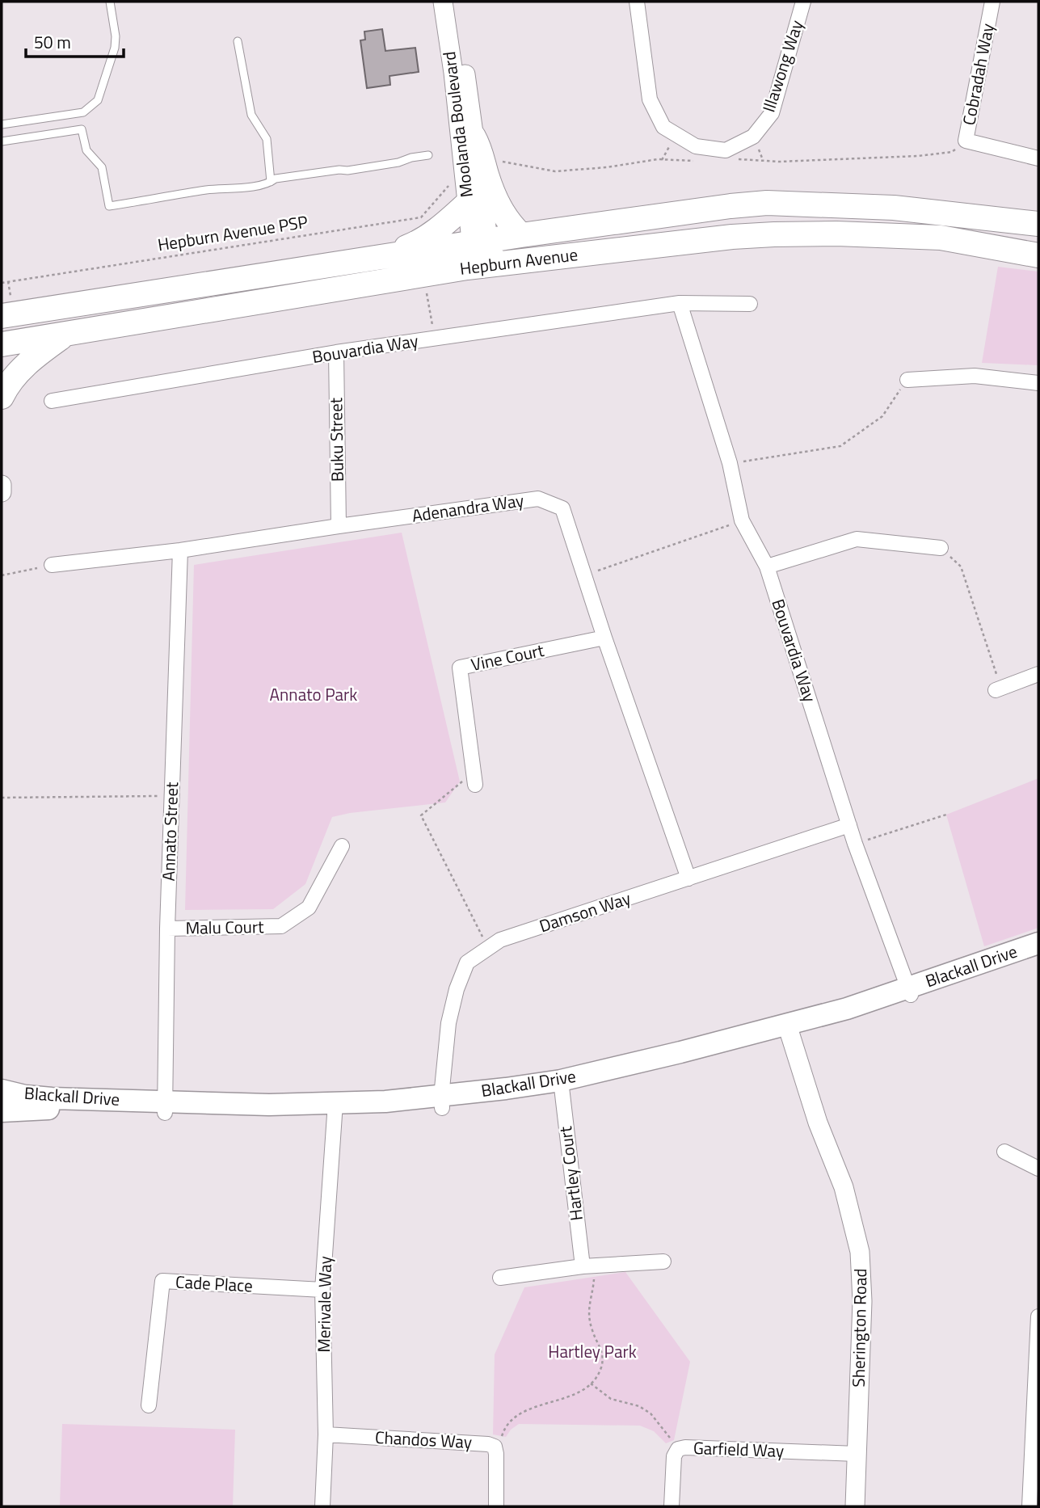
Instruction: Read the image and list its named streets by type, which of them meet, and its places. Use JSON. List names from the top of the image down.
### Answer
{
  "streets": {
    "main road": ["Hepburn Avenue", "Blackall Drive"],
    "street": [
      "Illawong Way",
      "Cobradah Way",
      "Moolanda Boulevard",
      "Bouvardia Way",
      "Buku Street",
      "Adenandra Way",
      "Vine Court",
      "Annato Street",
      "Damson Way",
      "Malu Court",
      "Hartley Court",
      "Cade Place",
      "Merivale Way",
      "Sherington Road",
      "Chandos Way",
      "Garfield Way"
    ],
    "path": ["Hepburn Avenue PSP"]
  },
  "crossings": [
    ["Moolanda Boulevard", "Hepburn Avenue"],
    ["Bouvardia Way", "Buku Street"],
    ["Bouvardia Way", "Damson Way"],
    ["Bouvardia Way", "Blackall Drive"],
    ["Buku Street", "Adenandra Way"],
    ["Adenandra Way", "Vine Court"],
    ["Adenandra Way", "Annato Street"],
    ["Adenandra Way", "Damson Way"],
    ["Annato Street", "Malu Court"],
    ["Annato Street", "Blackall Drive"],
    ["Damson Way", "Blackall Drive"],
    ["Blackall Drive", "Hartley Court"],
    ["Blackall Drive", "Merivale Way"],
    ["Blackall Drive", "Sherington Road"],
    ["Cade Place", "Merivale Way"],
    ["Merivale Way", "Chandos Way"],
    ["Sherington Road", "Garfield Way"]
  ],
  "parks": ["Annato Park", "Hartley Park"],
  "scale_bar": "50 m"
}
